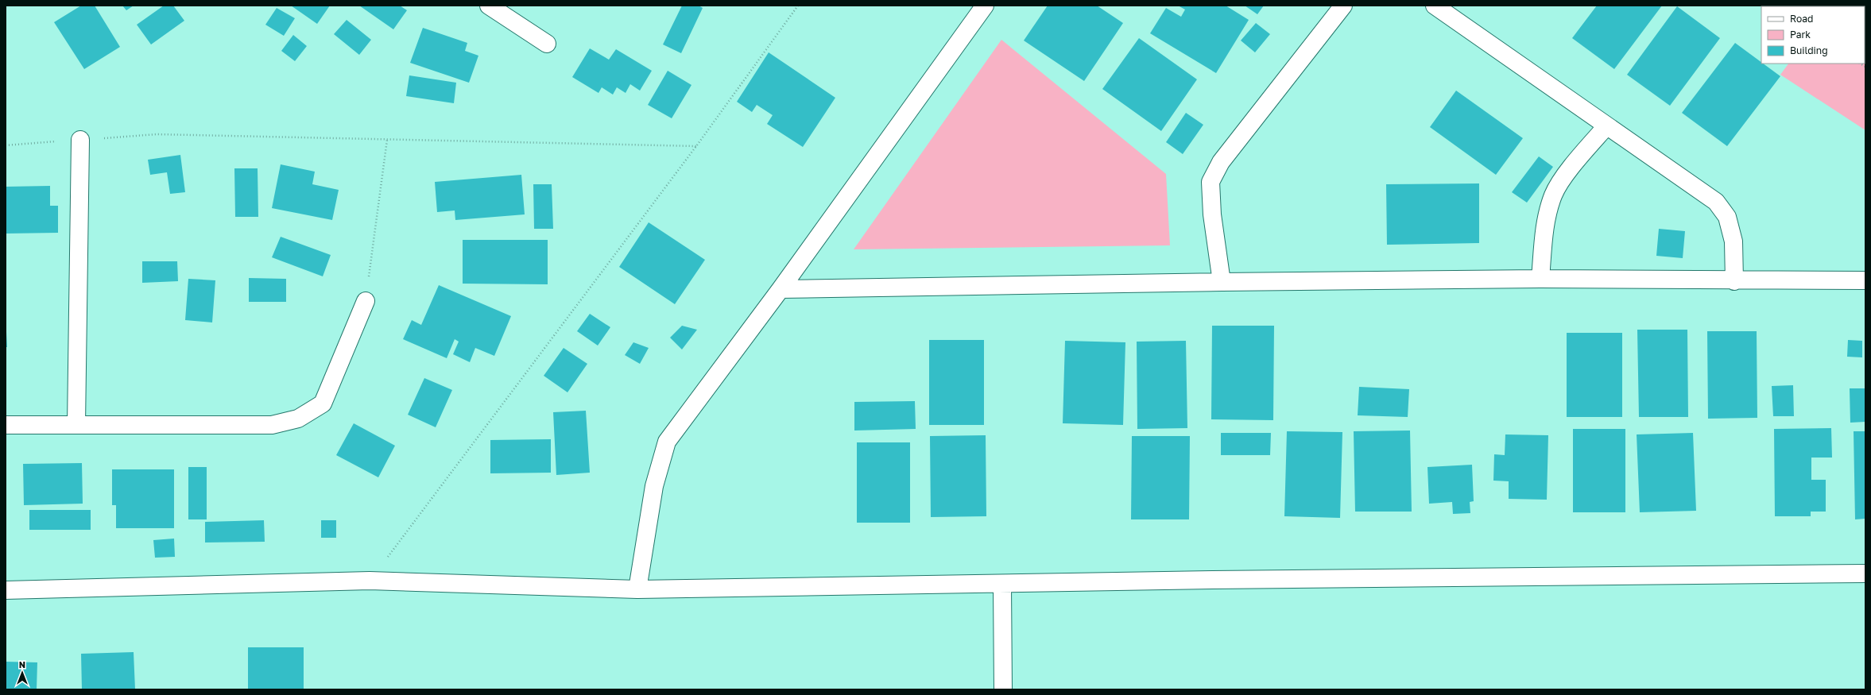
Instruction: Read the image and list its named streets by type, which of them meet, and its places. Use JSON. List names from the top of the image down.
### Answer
{
  "legend": ["Road", "Park", "Building"],
  "north": "top"
}
